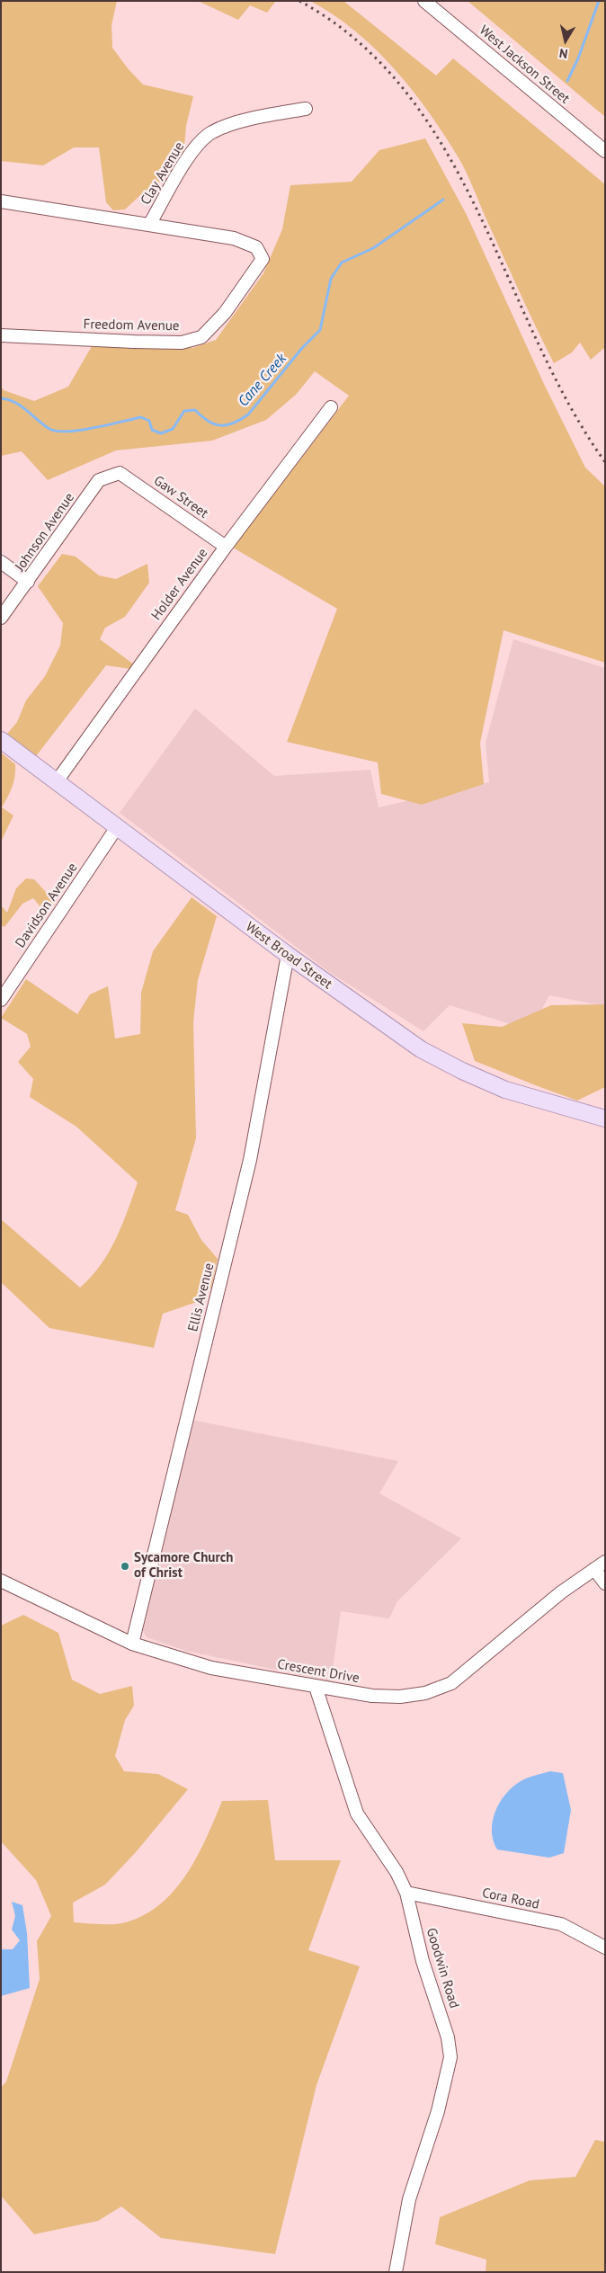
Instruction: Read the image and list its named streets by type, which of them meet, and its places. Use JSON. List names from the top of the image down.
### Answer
{
  "streets": {
    "main road": ["West Broad Street"],
    "street": [
      "West Jackson Street",
      "Clay Avenue",
      "Freedom Avenue",
      "Gaw Street",
      "Johnson Avenue",
      "Holder Avenue",
      "Davidson Avenue",
      "Ellis Avenue",
      "Crescent Drive",
      "Cora Road",
      "Goodwin Road"
    ]
  },
  "crossings": [
    ["Clay Avenue", "Freedom Avenue"],
    ["Gaw Street", "Johnson Avenue"],
    ["Gaw Street", "Holder Avenue"],
    ["Holder Avenue", "West Broad Street"],
    ["Davidson Avenue", "West Broad Street"],
    ["West Broad Street", "Ellis Avenue"],
    ["Ellis Avenue", "Crescent Drive"],
    ["Crescent Drive", "Goodwin Road"],
    ["Cora Road", "Goodwin Road"]
  ],
  "water": ["Cane Creek"],
  "places": ["Sycamore Church of Christ"],
  "north": "bottom"
}
